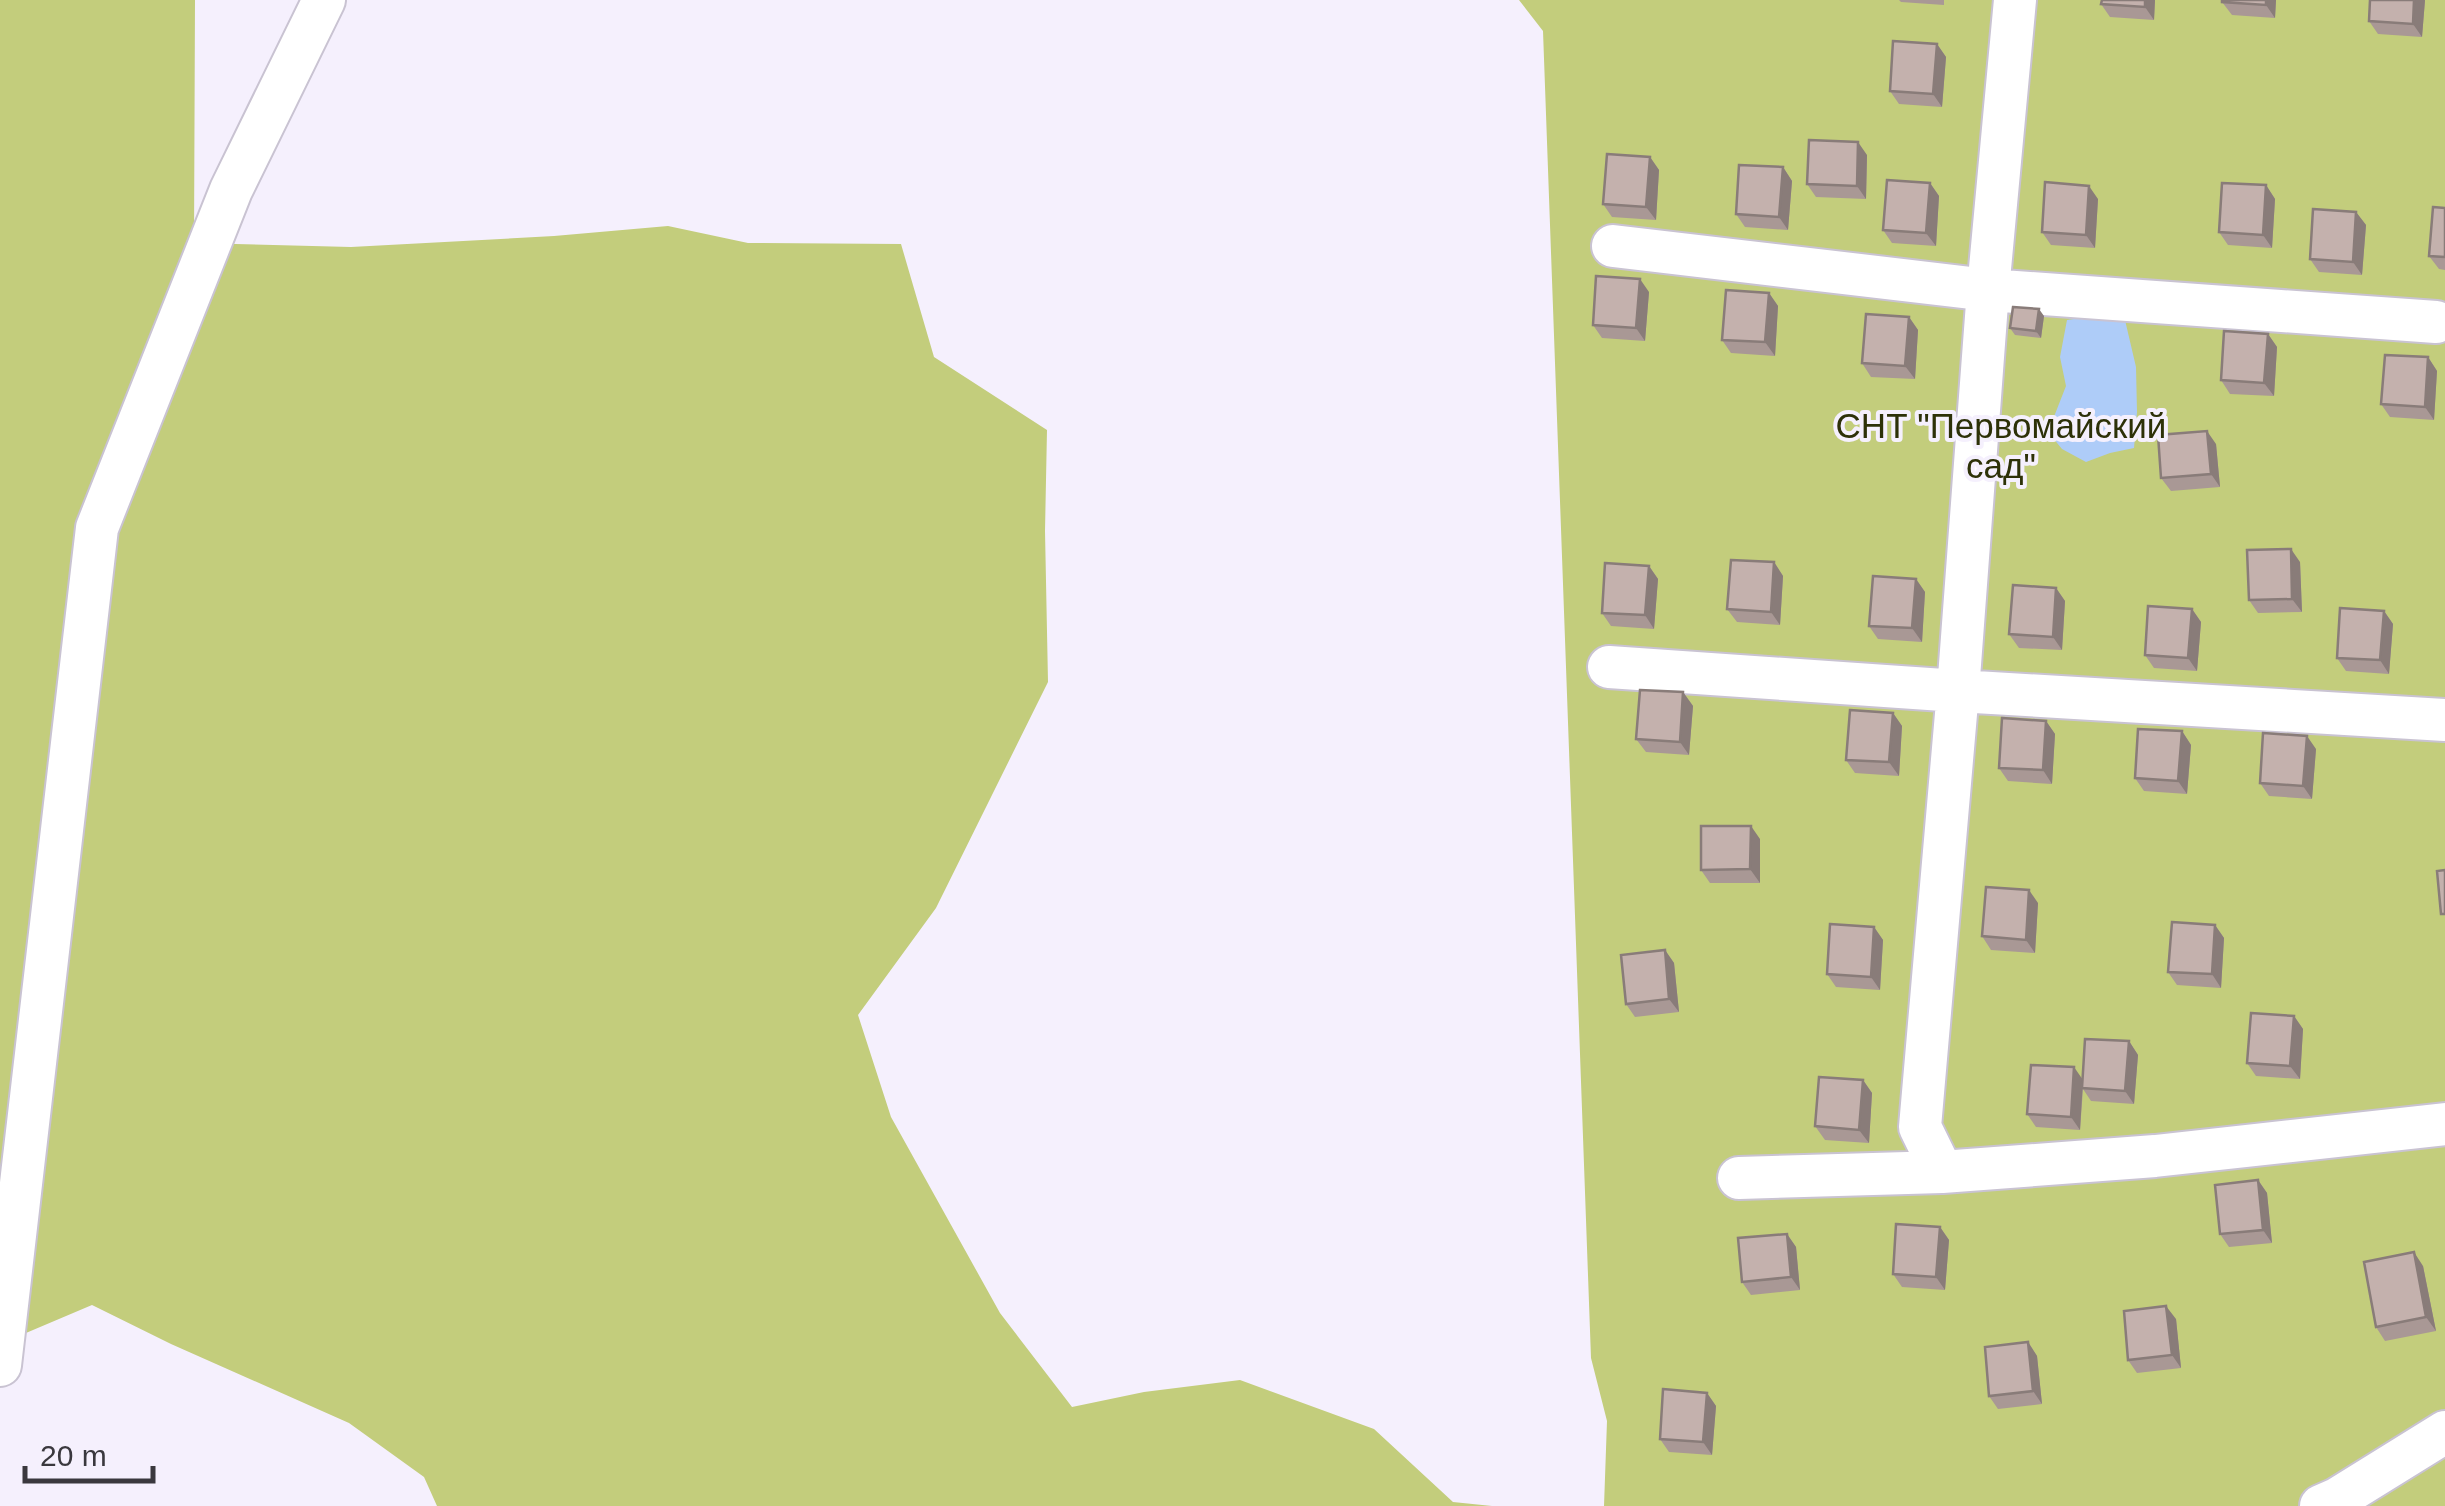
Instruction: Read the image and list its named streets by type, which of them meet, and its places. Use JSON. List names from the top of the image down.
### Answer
{
  "parks": ["СНТ \"Первомайский сад\""],
  "scale_bar": "20 m"
}
